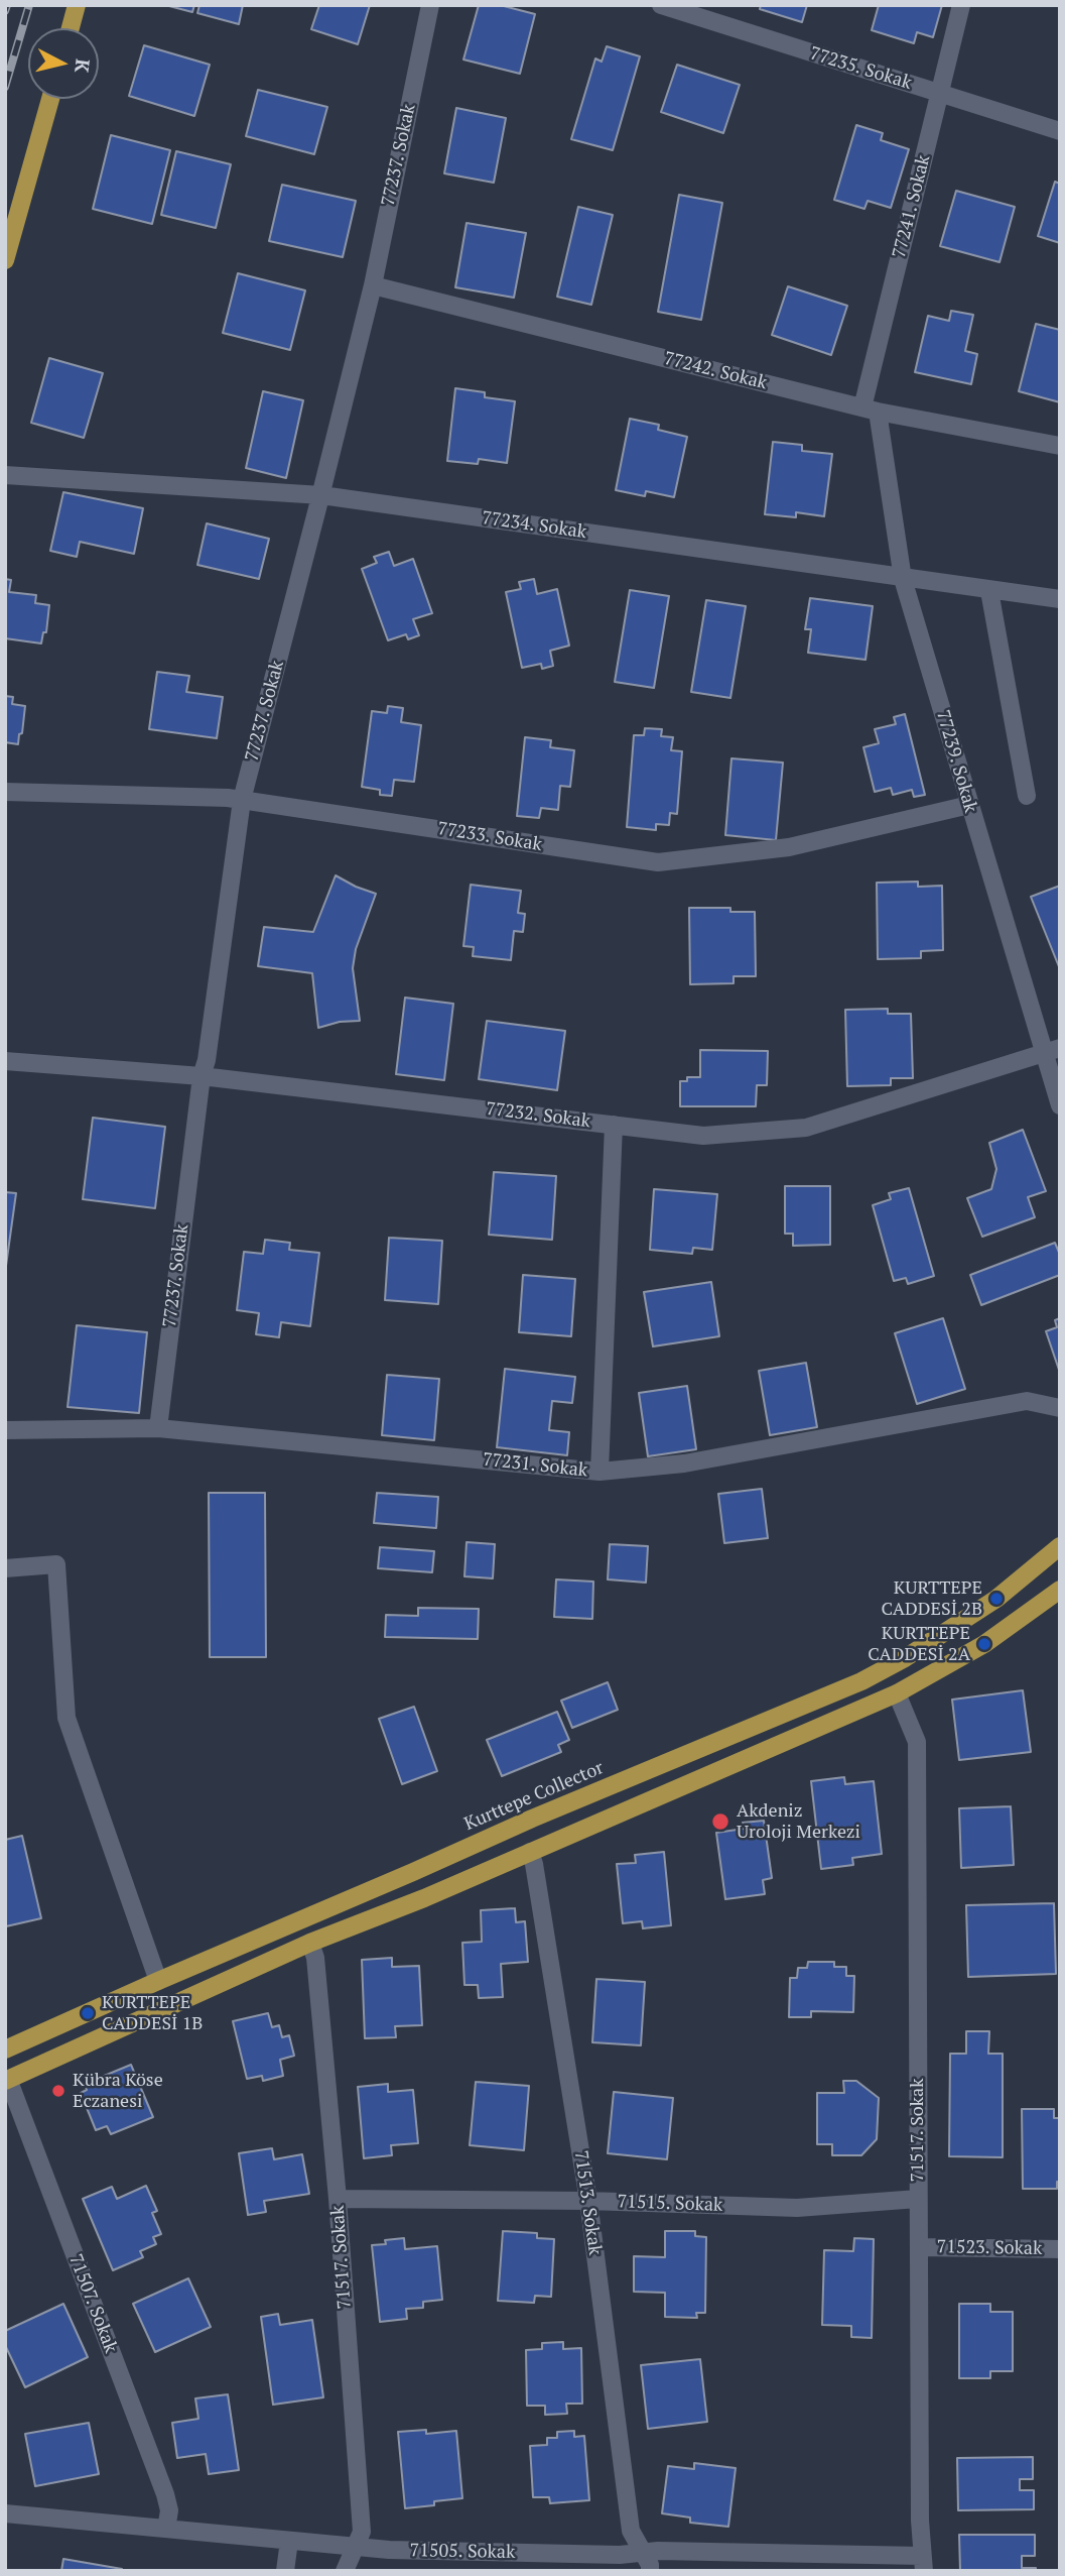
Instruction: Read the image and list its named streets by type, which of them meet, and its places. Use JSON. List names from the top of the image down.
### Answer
{
  "streets": {
    "main road": ["Kurttepe Collector"],
    "street": [
      "77235. Sokak",
      "77237. Sokak",
      "77241. Sokak",
      "77242. Sokak",
      "77234. Sokak",
      "77239. Sokak",
      "77233. Sokak",
      "77232. Sokak",
      "77231. Sokak",
      "71517. Sokak",
      "71513. Sokak",
      "71515. Sokak",
      "71523. Sokak",
      "71507. Sokak",
      "71505. Sokak"
    ]
  },
  "crossings": [
    ["77235. Sokak", "77241. Sokak"],
    ["77237. Sokak", "77242. Sokak"],
    ["77237. Sokak", "77234. Sokak"],
    ["77237. Sokak", "77233. Sokak"],
    ["77237. Sokak", "77232. Sokak"],
    ["77237. Sokak", "77231. Sokak"],
    ["77241. Sokak", "77242. Sokak"],
    ["77241. Sokak", "77239. Sokak"],
    ["77242. Sokak", "77239. Sokak"],
    ["77234. Sokak", "77239. Sokak"],
    ["77239. Sokak", "77233. Sokak"],
    ["77239. Sokak", "77232. Sokak"],
    ["71517. Sokak", "71515. Sokak"],
    ["71517. Sokak", "71523. Sokak"],
    ["71517. Sokak", "71505. Sokak"],
    ["71513. Sokak", "71515. Sokak"],
    ["71513. Sokak", "71505. Sokak"],
    ["71507. Sokak", "71505. Sokak"]
  ],
  "places": [
    "KURTTEPE CADDESİ 2B",
    "KURTTEPE CADDESİ 2A",
    "Akdeniz Uroloji Merkezi",
    "KURTTEPE CADDESİ 1B",
    "Kübra Köse Eczanesi"
  ],
  "north": "right"
}
